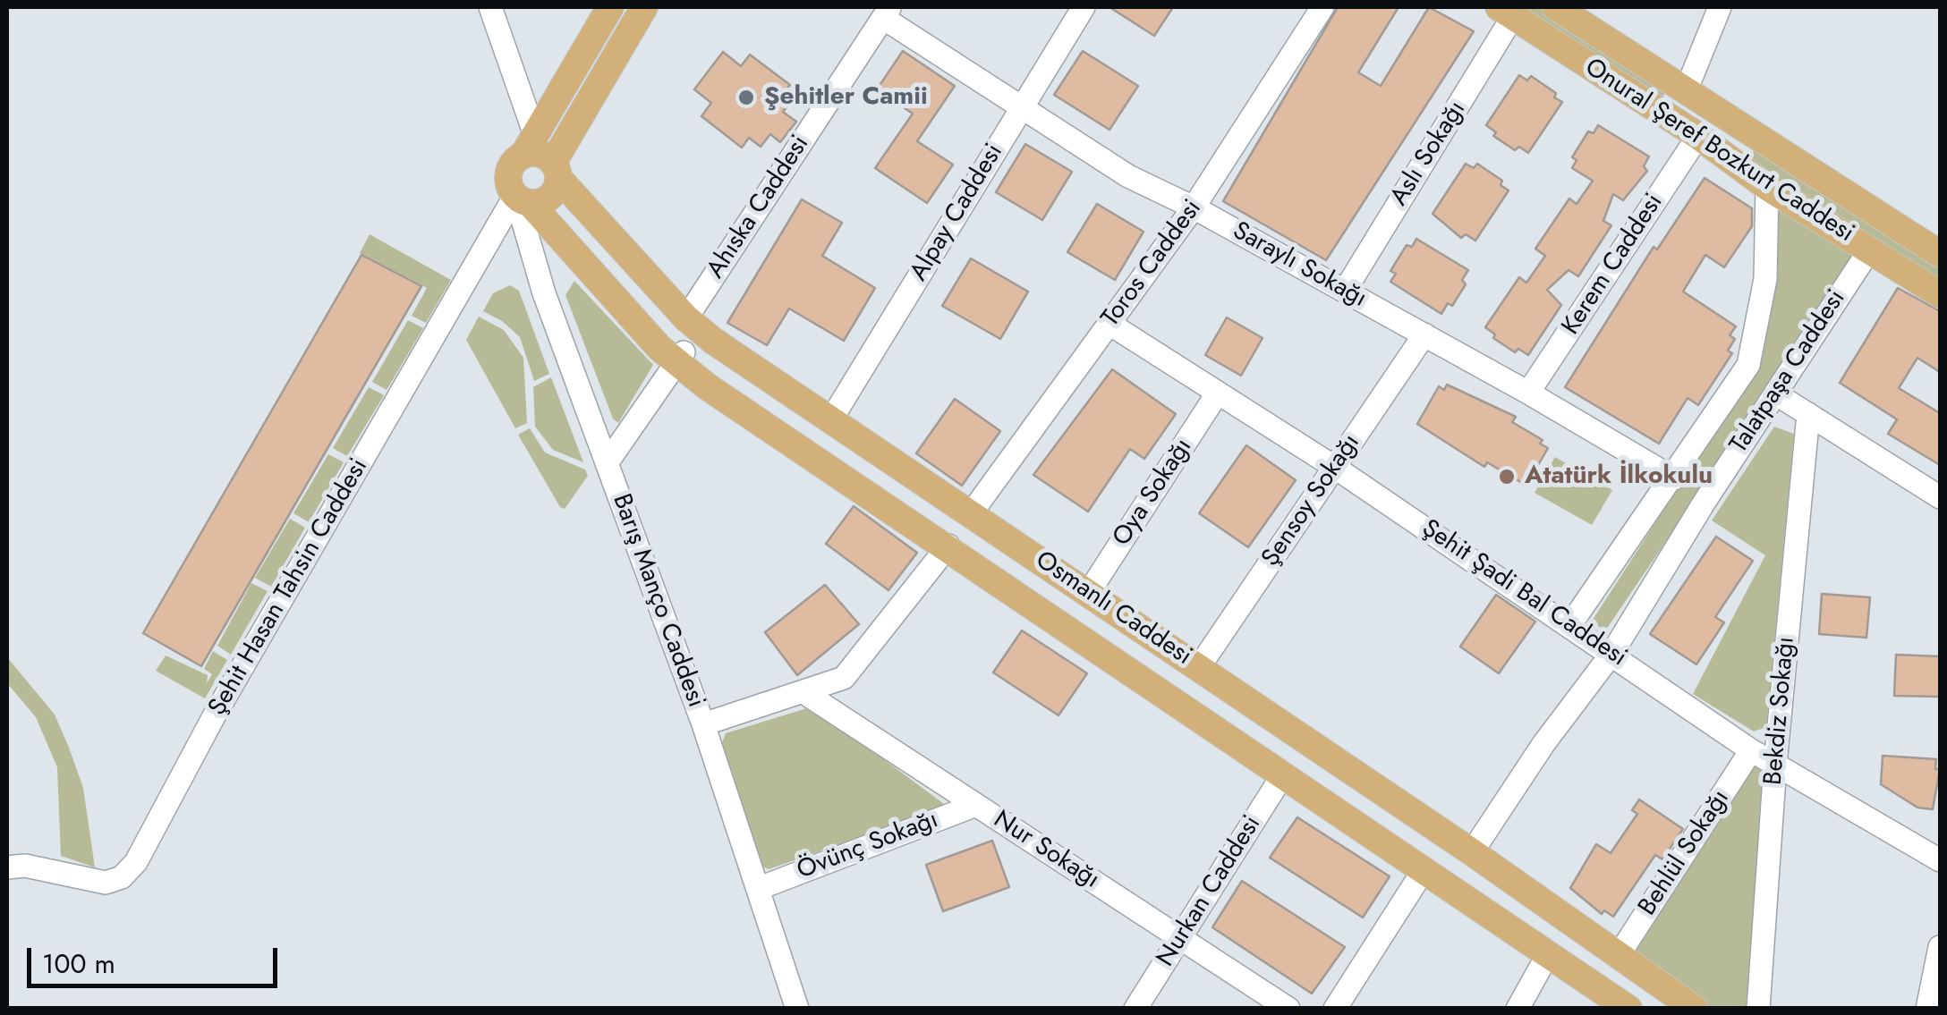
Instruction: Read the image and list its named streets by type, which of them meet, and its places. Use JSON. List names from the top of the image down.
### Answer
{
  "streets": {
    "main road": ["Onural Şeref Bozkurt Caddesi", "Osmanlı Caddesi"],
    "street": [
      "Aslı Sokağı",
      "Ahıska Caddesi",
      "Alpay Caddesi",
      "Toros Caddesi",
      "Kerem Caddesi",
      "Saraylı Sokağı",
      "Talatpaşa Caddesi",
      "Oya Sokağı",
      "Şensoy Sokağı",
      "Şehit Hasan Tahsin Caddesi",
      "Şehit Şadi Bal Caddesi",
      "Barış Manço Caddesi",
      "Bekdiz Sokağı",
      "Övünç Sokağı",
      "Nur Sokağı",
      "Behlül Sokağı",
      "Nurkan Caddesi"
    ]
  },
  "crossings": [
    ["Onural Şeref Bozkurt Caddesi", "Aslı Sokağı"],
    ["Onural Şeref Bozkurt Caddesi", "Kerem Caddesi"],
    ["Onural Şeref Bozkurt Caddesi", "Talatpaşa Caddesi"],
    ["Aslı Sokağı", "Saraylı Sokağı"],
    ["Ahıska Caddesi", "Saraylı Sokağı"],
    ["Ahıska Caddesi", "Osmanlı Caddesi"],
    ["Alpay Caddesi", "Saraylı Sokağı"],
    ["Alpay Caddesi", "Osmanlı Caddesi"],
    ["Toros Caddesi", "Saraylı Sokağı"],
    ["Toros Caddesi", "Şehit Şadi Bal Caddesi"],
    ["Toros Caddesi", "Osmanlı Caddesi"],
    ["Kerem Caddesi", "Saraylı Sokağı"],
    ["Saraylı Sokağı", "Şensoy Sokağı"],
    ["Talatpaşa Caddesi", "Şehit Şadi Bal Caddesi"],
    ["Talatpaşa Caddesi", "Osmanlı Caddesi"],
    ["Oya Sokağı", "Şehit Şadi Bal Caddesi"],
    ["Oya Sokağı", "Osmanlı Caddesi"],
    ["Şensoy Sokağı", "Şehit Şadi Bal Caddesi"],
    ["Şensoy Sokağı", "Osmanlı Caddesi"],
    ["Şehit Hasan Tahsin Caddesi", "Barış Manço Caddesi"],
    ["Şehit Hasan Tahsin Caddesi", "Osmanlı Caddesi"],
    ["Şehit Şadi Bal Caddesi", "Bekdiz Sokağı"],
    ["Şehit Şadi Bal Caddesi", "Behlül Sokağı"],
    ["Barış Manço Caddesi", "Osmanlı Caddesi"],
    ["Barış Manço Caddesi", "Övünç Sokağı"],
    ["Osmanlı Caddesi", "Behlül Sokağı"],
    ["Osmanlı Caddesi", "Nurkan Caddesi"],
    ["Övünç Sokağı", "Nur Sokağı"],
    ["Nur Sokağı", "Nurkan Caddesi"]
  ],
  "places": ["Şehitler Camii", "Atatürk İlkokulu"],
  "scale_bar": "100 m"
}
